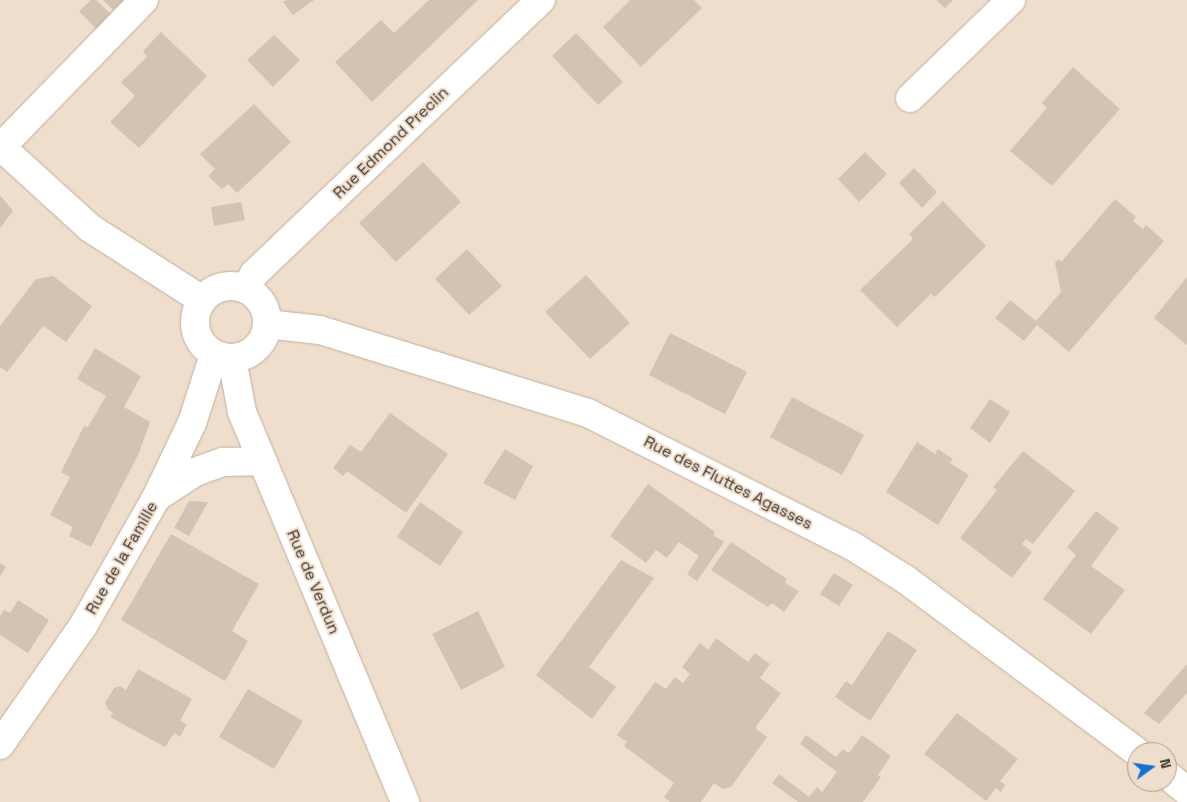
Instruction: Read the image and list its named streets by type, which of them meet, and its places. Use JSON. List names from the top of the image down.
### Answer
{
  "streets": {
    "street": [
      "Rue Edmond Preclin",
      "Rue des Fluttes Agasses",
      "Rue de la Famille",
      "Rue de Verdun"
    ]
  },
  "crossings": [
    ["Rue Edmond Preclin", "Rue des Fluttes Agasses"],
    ["Rue Edmond Preclin", "Rue de la Famille"],
    ["Rue Edmond Preclin", "Rue de Verdun"],
    ["Rue des Fluttes Agasses", "Rue de la Famille"],
    ["Rue des Fluttes Agasses", "Rue de Verdun"],
    ["Rue de la Famille", "Rue de Verdun"]
  ],
  "north": "right"
}
